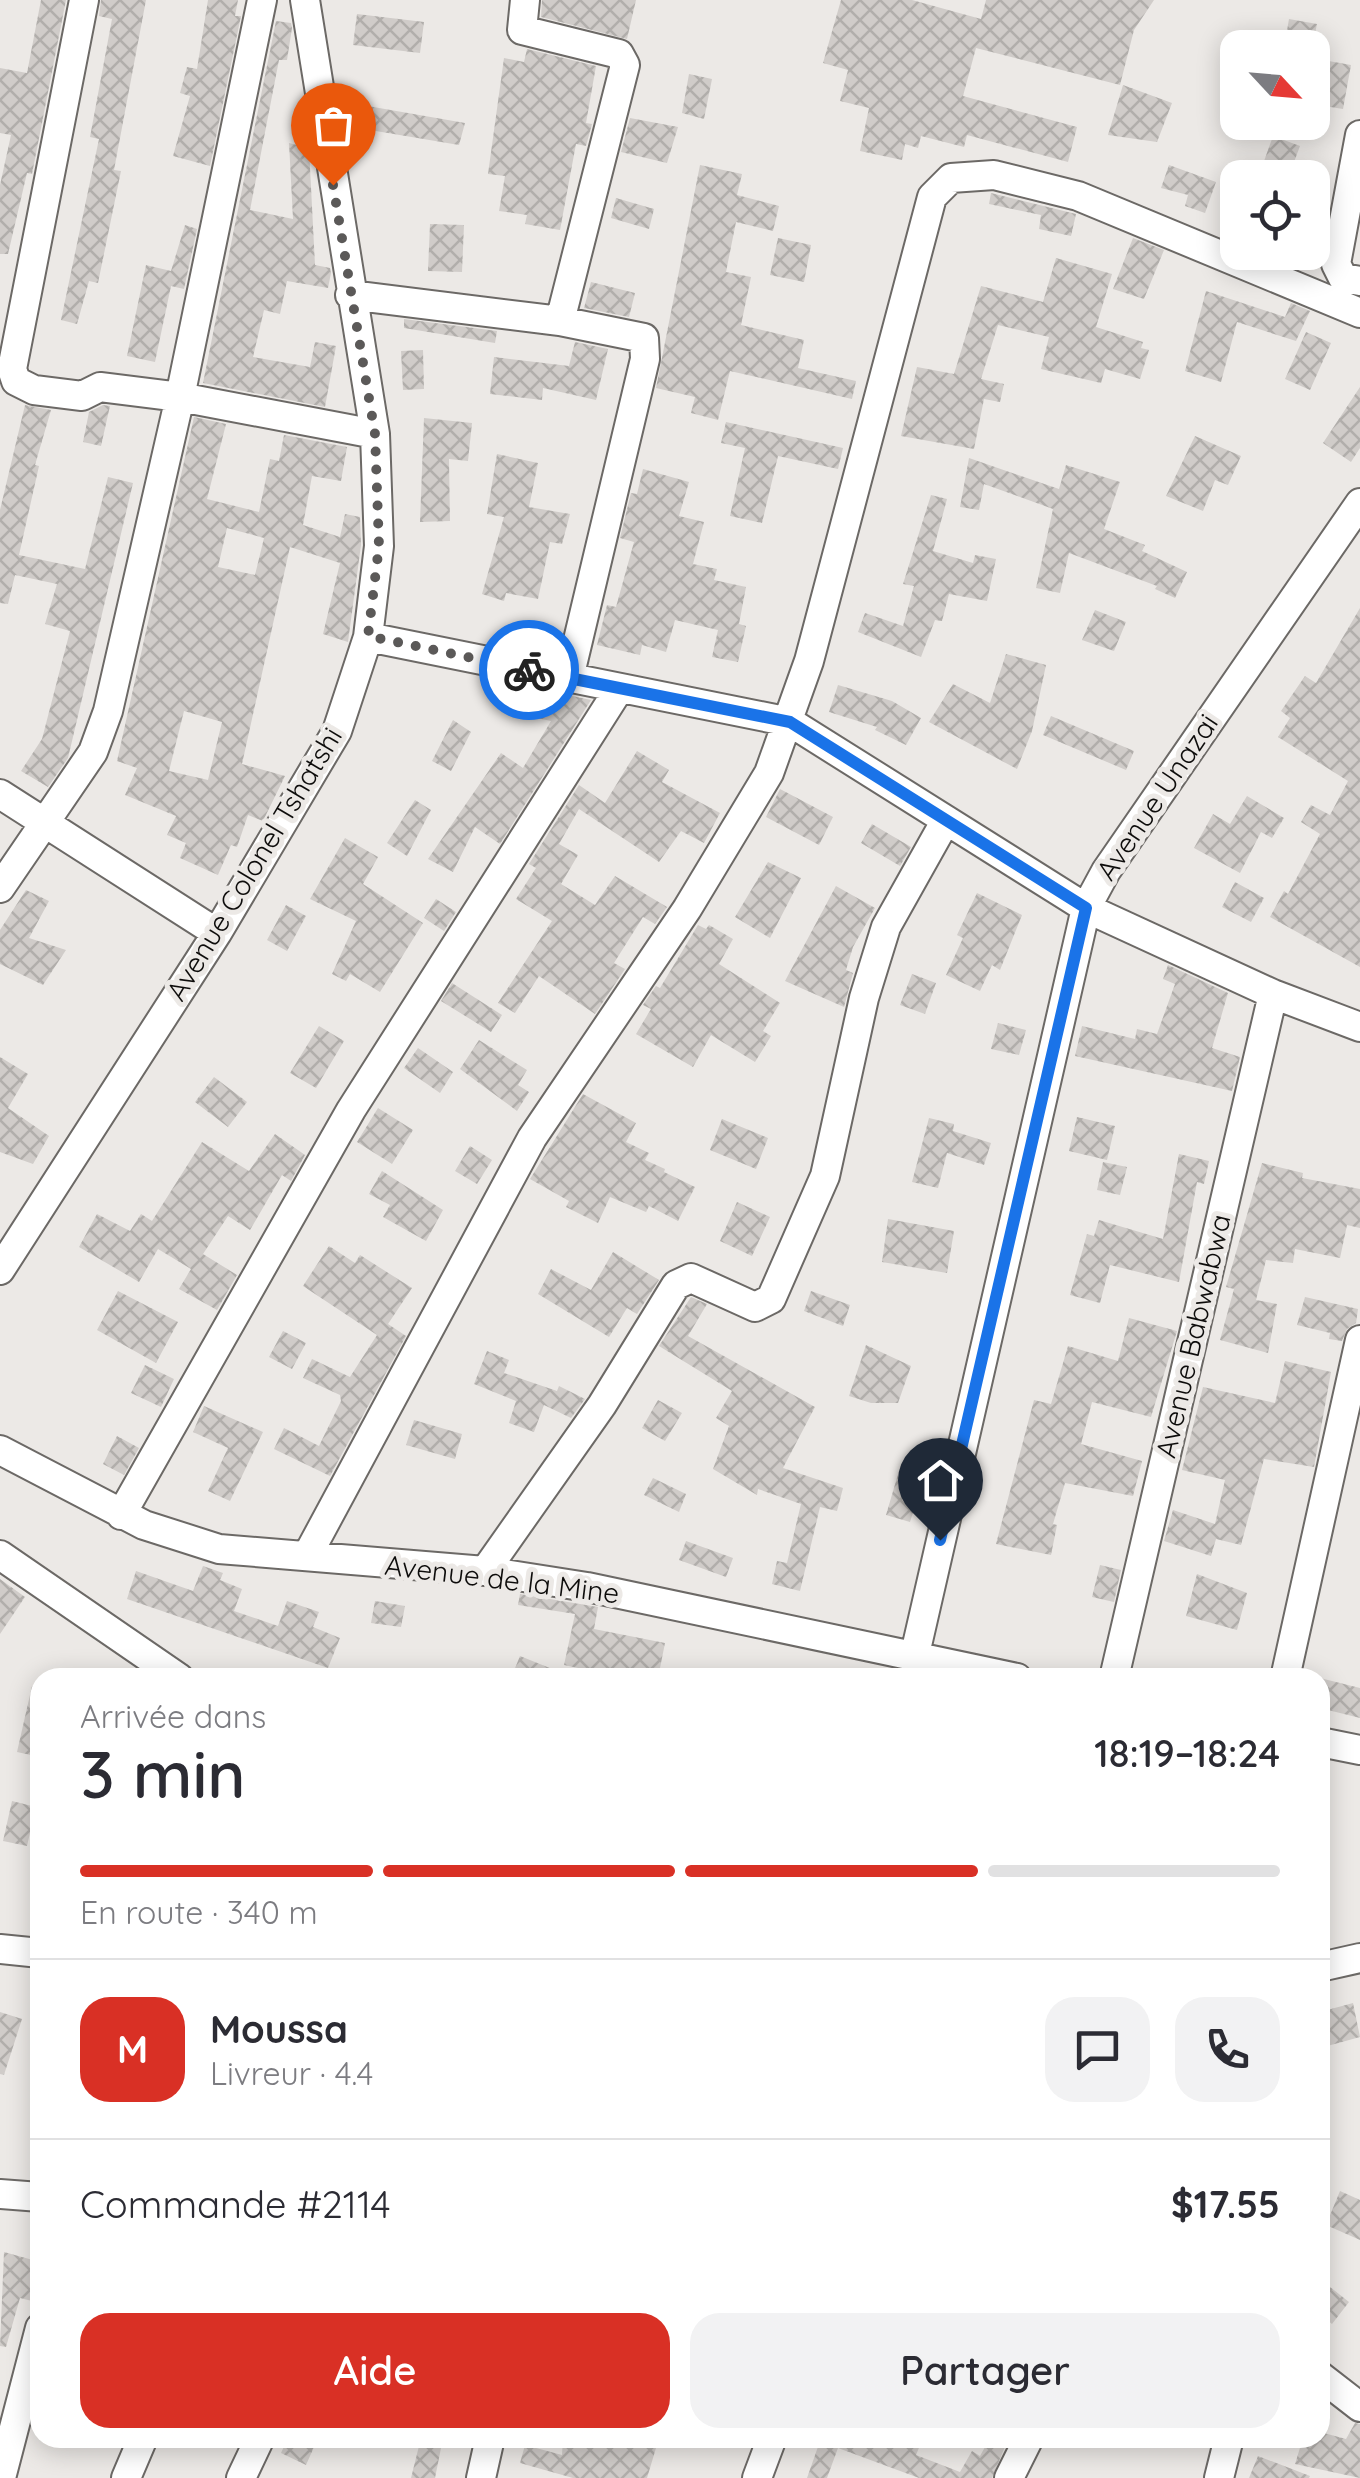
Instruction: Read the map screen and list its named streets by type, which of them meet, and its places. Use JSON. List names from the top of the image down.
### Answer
{
  "streets": {
    "street": [
      "Avenue Unazai",
      "Avenue Colonel Tshatshi",
      "Avenue Babwabwa",
      "Avenue de la Mine"
    ]
  },
  "crossings": [
    ["Avenue Unazai", "Avenue de la Mine"]
  ],
  "north": "bottom right",
  "page": {
    "heading": ["3 min", "Arrivée dans", "18:19–18:24"],
    "panel": [
      "Moussa",
      "Livreur · 4.4",
      "Commande #2114",
      "$17.55"
    ],
    "bar": "En route · 340 m",
    "round": "M",
    "buttons": ["Aide", "Partager"]
  }
}
